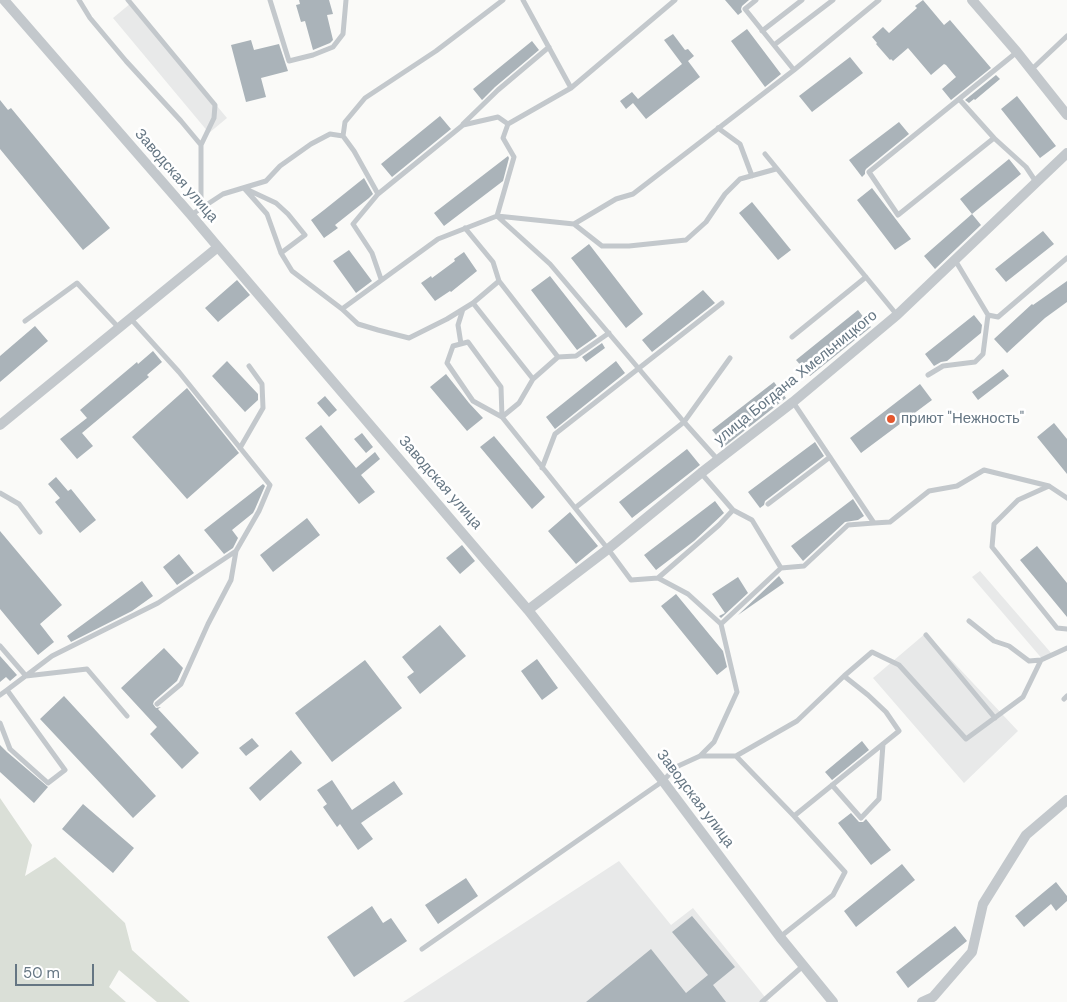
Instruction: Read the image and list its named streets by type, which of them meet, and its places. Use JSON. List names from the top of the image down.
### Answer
{
  "streets": {
    "street": ["Заводская улица", "улица Богдана Хмельницкого"]
  },
  "crossings": [
    ["Заводская улица", "улица Богдана Хмельницкого"]
  ],
  "places": ["приют \"Нежность\""],
  "scale_bar": "50 m"
}
